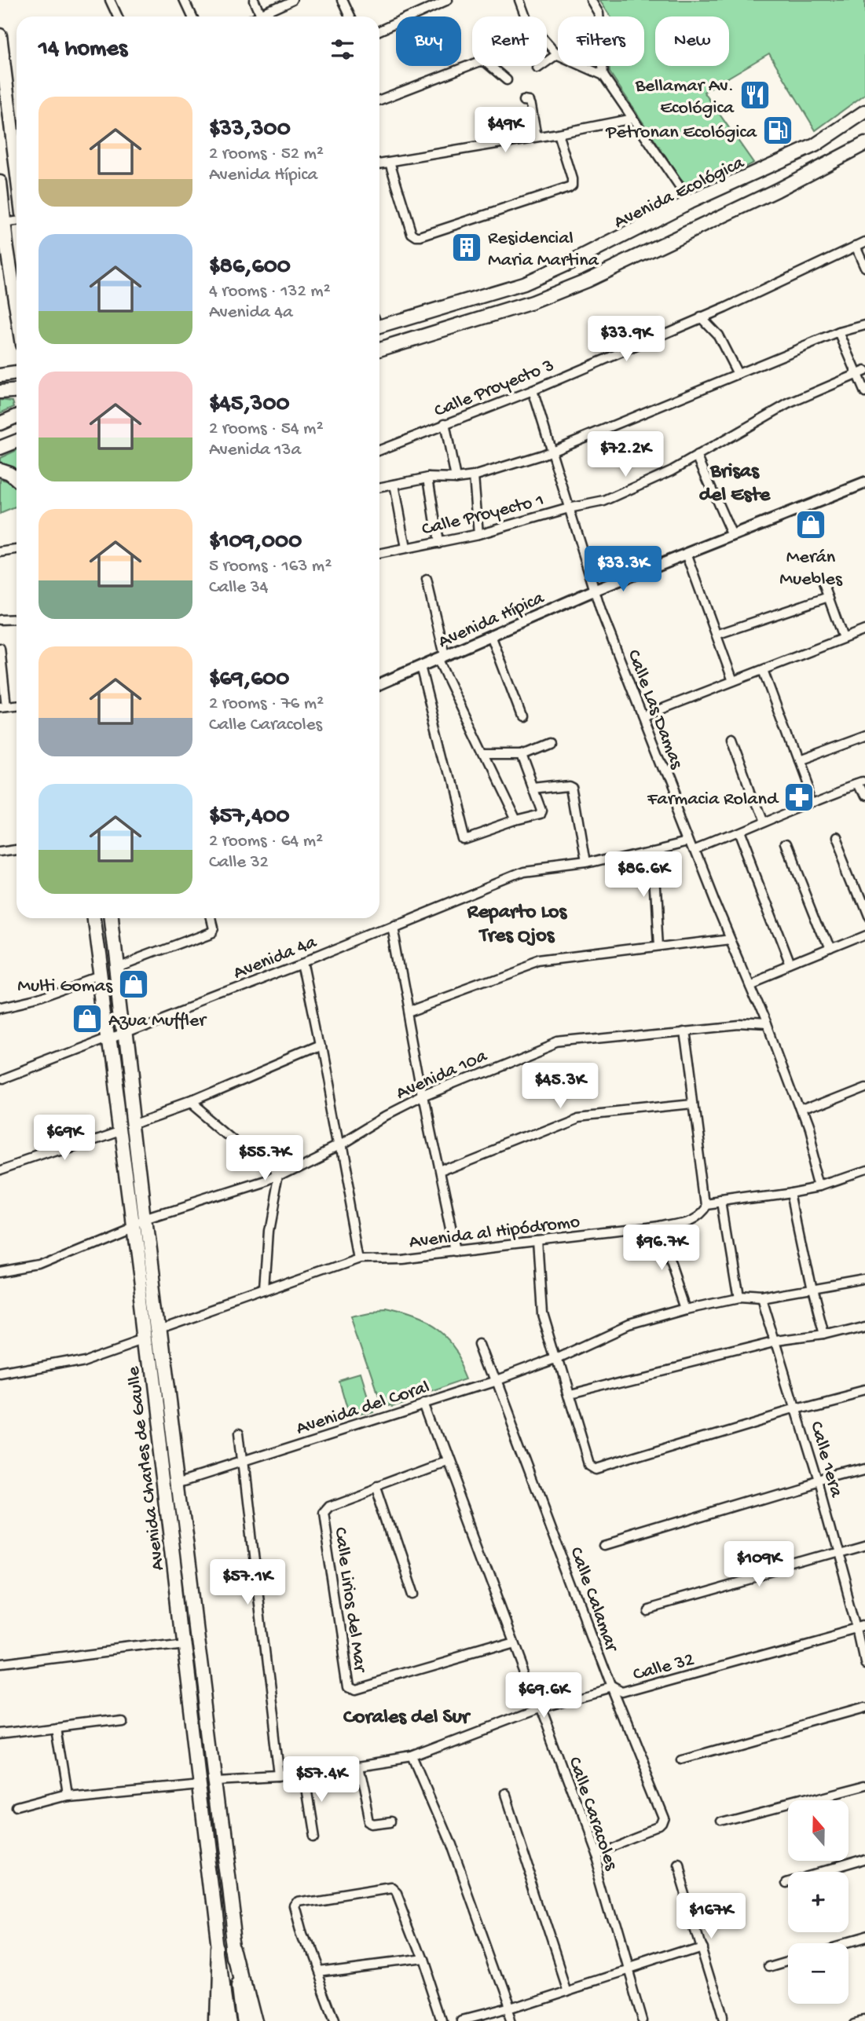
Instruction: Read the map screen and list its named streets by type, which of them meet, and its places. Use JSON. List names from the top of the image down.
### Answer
{
  "streets": {
    "main road": ["Avenida Ecológica", "Avenida Charles de Gaulle"],
    "street": [
      "Calle Proyecto 3",
      "Calle Proyecto 1",
      "Avenida Hípica",
      "Calle Las Damas",
      "Avenida 4a",
      "Avenida 10a",
      "Avenida al Hipódromo",
      "Avenida del Coral",
      "Calle 1era",
      "Calle Calamar",
      "Calle Lirios del Mar",
      "Calle 32",
      "Calle Caracoles"
    ]
  },
  "crossings": [
    ["Calle Proyecto 3", "Calle Las Damas"],
    ["Calle Proyecto 1", "Calle Las Damas"],
    ["Avenida Hípica", "Calle Las Damas"],
    ["Calle Las Damas", "Avenida 4a"],
    ["Calle Las Damas", "Avenida 10a"],
    ["Calle Las Damas", "Avenida al Hipódromo"],
    ["Avenida 4a", "Avenida Charles de Gaulle"],
    ["Avenida 10a", "Avenida Charles de Gaulle"],
    ["Avenida al Hipódromo", "Avenida Charles de Gaulle"],
    ["Avenida del Coral", "Calle 1era"],
    ["Avenida del Coral", "Avenida Charles de Gaulle"],
    ["Avenida del Coral", "Calle Calamar"],
    ["Avenida del Coral", "Calle Caracoles"],
    ["Calle 1era", "Calle 32"],
    ["Avenida Charles de Gaulle", "Calle 32"],
    ["Calle Calamar", "Calle 32"],
    ["Calle Calamar", "Calle Caracoles"],
    ["Calle Lirios del Mar", "Calle Caracoles"],
    ["Calle 32", "Calle Caracoles"]
  ],
  "districts": ["Brisas del Este", "Reparto Los Tres Ojos", "Corales del Sur"],
  "places": {
    "restaurant": ["Bellamar Av. Ecológica"],
    "fuel station": ["Petronan Ecológica"],
    "building": ["Residencial Maria Martina"],
    "shop": ["Merán Muebles", "Multi Gomas", "Azua Muffler"],
    "pharmacy": ["Farmacia Roland"]
  },
  "north": "top",
  "page": {
    "chip": [
      "Buy",
      "Rent",
      "Filters",
      "New"
    ],
    "heading": "14 homes",
    "list": [
      {
        "name": "$33,300",
        "note": "2 rooms · 52 m² · Avenida Hípica"
      },
      {
        "name": "$86,600",
        "note": "4 rooms · 132 m² · Avenida 4a"
      },
      {
        "name": "$45,300",
        "note": "2 rooms · 54 m² · Avenida 13a"
      },
      {
        "name": "$109,000",
        "note": "5 rooms · 163 m² · Calle 34"
      },
      {
        "name": "$69,600",
        "note": "2 rooms · 76 m² · Calle Caracoles"
      },
      {
        "name": "$57,400",
        "note": "2 rooms · 64 m² · Calle 32"
      }
    ],
    "price": [
      "$49K",
      "$33.9K",
      "$72.2K",
      "$33.3K",
      "$86.6K",
      "$45.3K",
      "$69K",
      "$55.7K",
      "$96.7K",
      "$109K",
      "$57.1K",
      "$69.6K",
      "$57.4K",
      "$167K"
    ],
    "map_buttons": ["+", "−"]
  }
}
